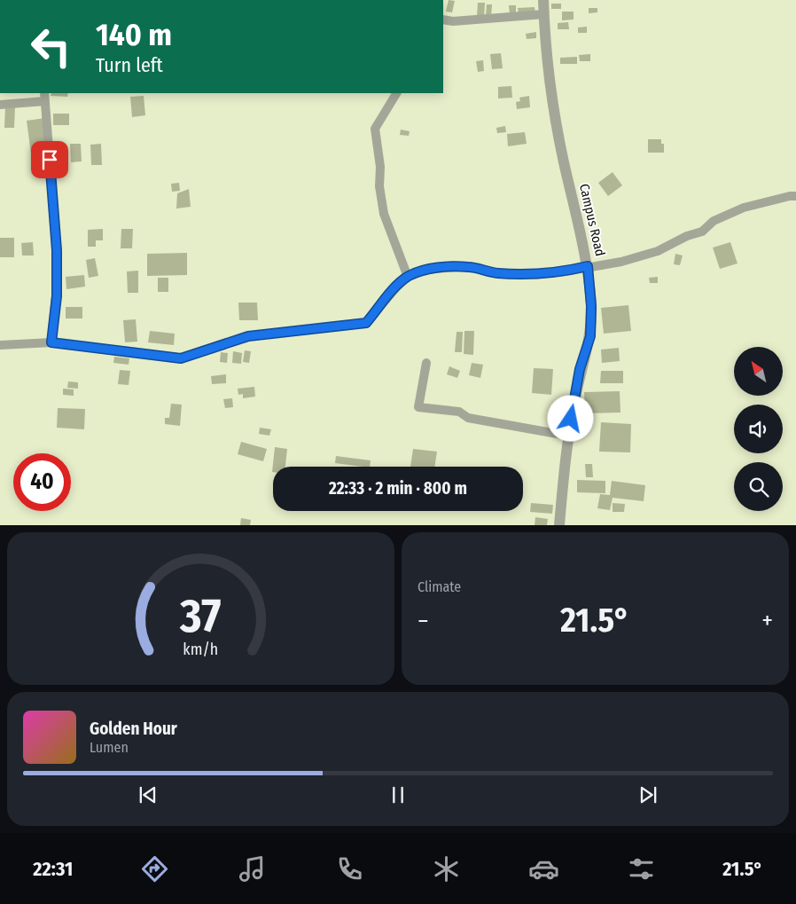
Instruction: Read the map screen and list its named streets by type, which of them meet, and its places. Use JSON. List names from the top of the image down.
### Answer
{
  "streets": {
    "street": ["Campus Road"]
  },
  "north": "top left",
  "page": {
    "turn": ["140 m", "Turn left"],
    "limit": "40",
    "trip": "22:33 · 2 min · 800 m",
    "tile": "Climate",
    "heat": ["−", "21.5°", "+"],
    "song": ["Golden Hour", "Lumen"],
    "tabs": ["22:31", "21.5°"],
    "gauge": ["37", "km/h"]
  }
}
